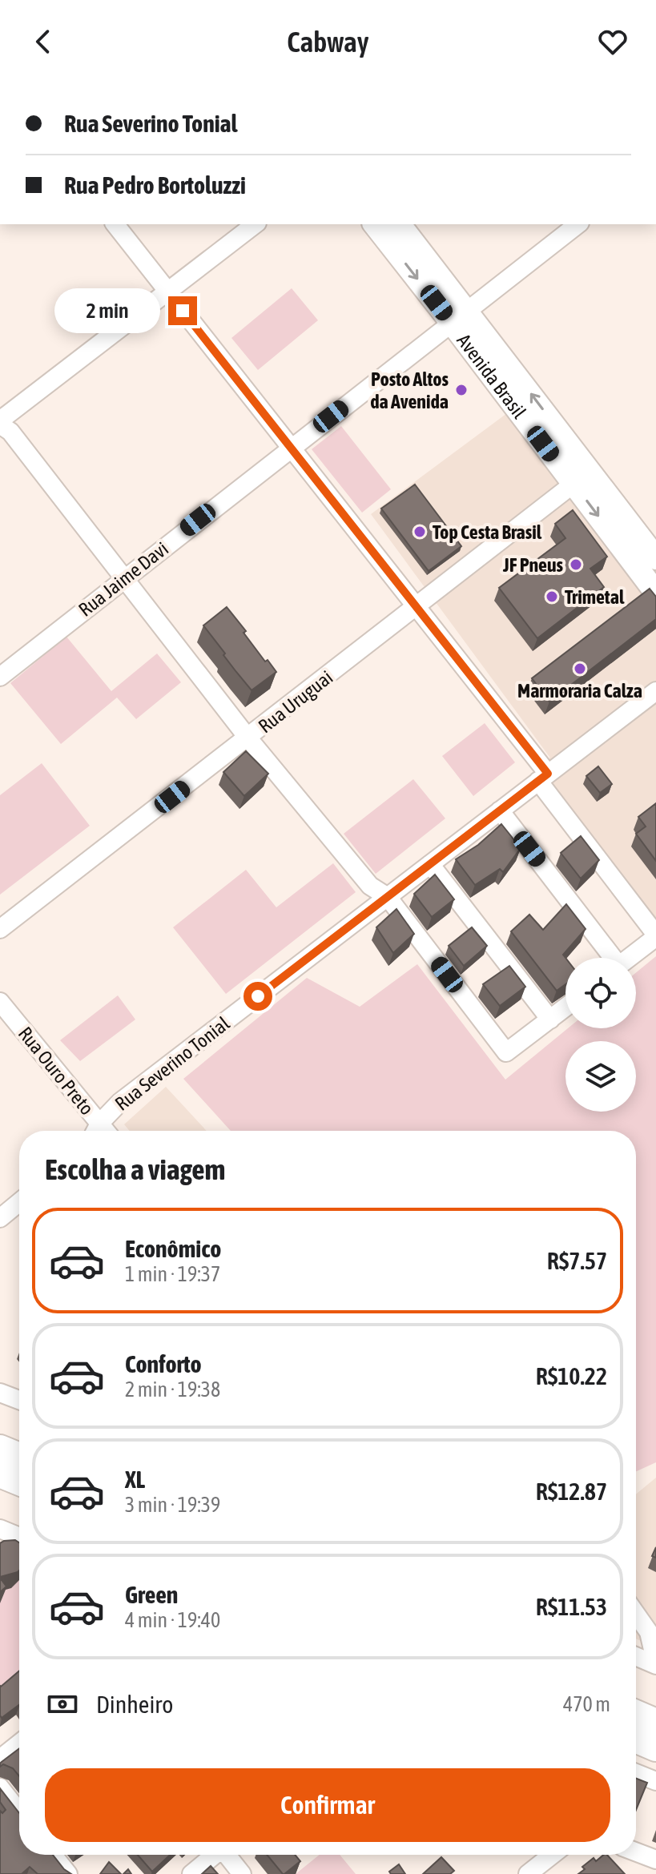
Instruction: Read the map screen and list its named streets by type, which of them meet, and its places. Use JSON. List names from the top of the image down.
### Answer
{
  "streets": {
    "main road": ["Avenida Brasil"],
    "street": [
      "Rua Jaime Davi",
      "Rua Uruguai",
      "Rua Severino Tonial",
      "Rua Ouro Preto"
    ]
  },
  "crossings": [
    ["Avenida Brasil", "Rua Jaime Davi"],
    ["Avenida Brasil", "Rua Uruguai"]
  ],
  "places": [
    "Posto Altos da Avenida",
    "Top Cesta Brasil",
    "JF Pneus",
    "Trimetal",
    "Marmoraria Calza"
  ],
  "page": {
    "header": "Cabway",
    "banner": ["Rua Severino Tonial", "Rua Pedro Bortoluzzi"],
    "bubble": "2 min",
    "heading": "Escolha a viagem",
    "list": [
      {
        "name": "Econômico",
        "note": "1 min · 19:37",
        "value": "R$7.57"
      },
      {
        "name": "Conforto",
        "note": "2 min · 19:38",
        "value": "R$10.22"
      },
      {
        "name": "XL",
        "note": "3 min · 19:39",
        "value": "R$12.87"
      },
      {
        "name": "Green",
        "note": "4 min · 19:40",
        "value": "R$11.53"
      }
    ],
    "pay": ["Dinheiro", "470 m"],
    "buttons": "Confirmar"
  }
}
